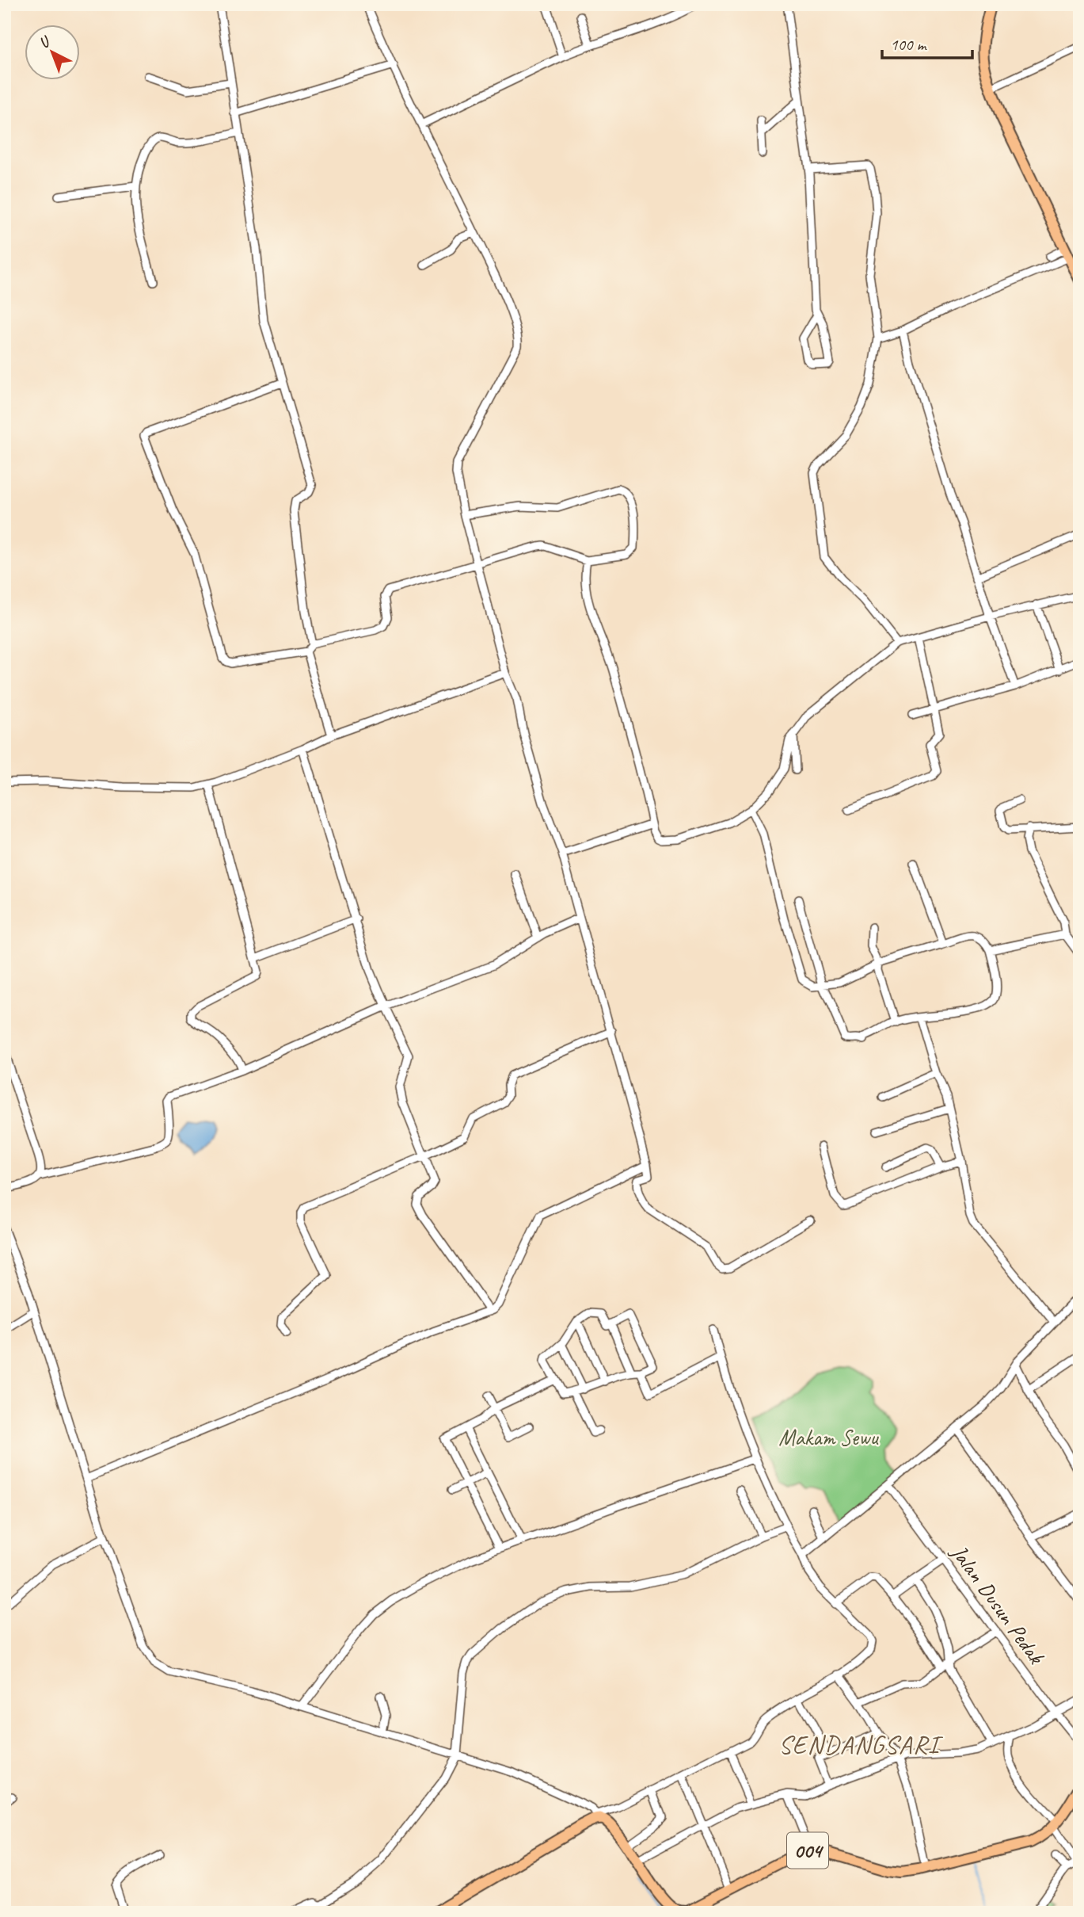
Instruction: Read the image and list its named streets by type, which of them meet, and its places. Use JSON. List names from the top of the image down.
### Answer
{
  "streets": {
    "main road": ["004"],
    "street": ["Jalan Dusun Pedak"]
  },
  "districts": ["SENDANGSARI"],
  "parks": ["Makam Sewu"],
  "scale_bar": "100 m",
  "north": "top left"
}
